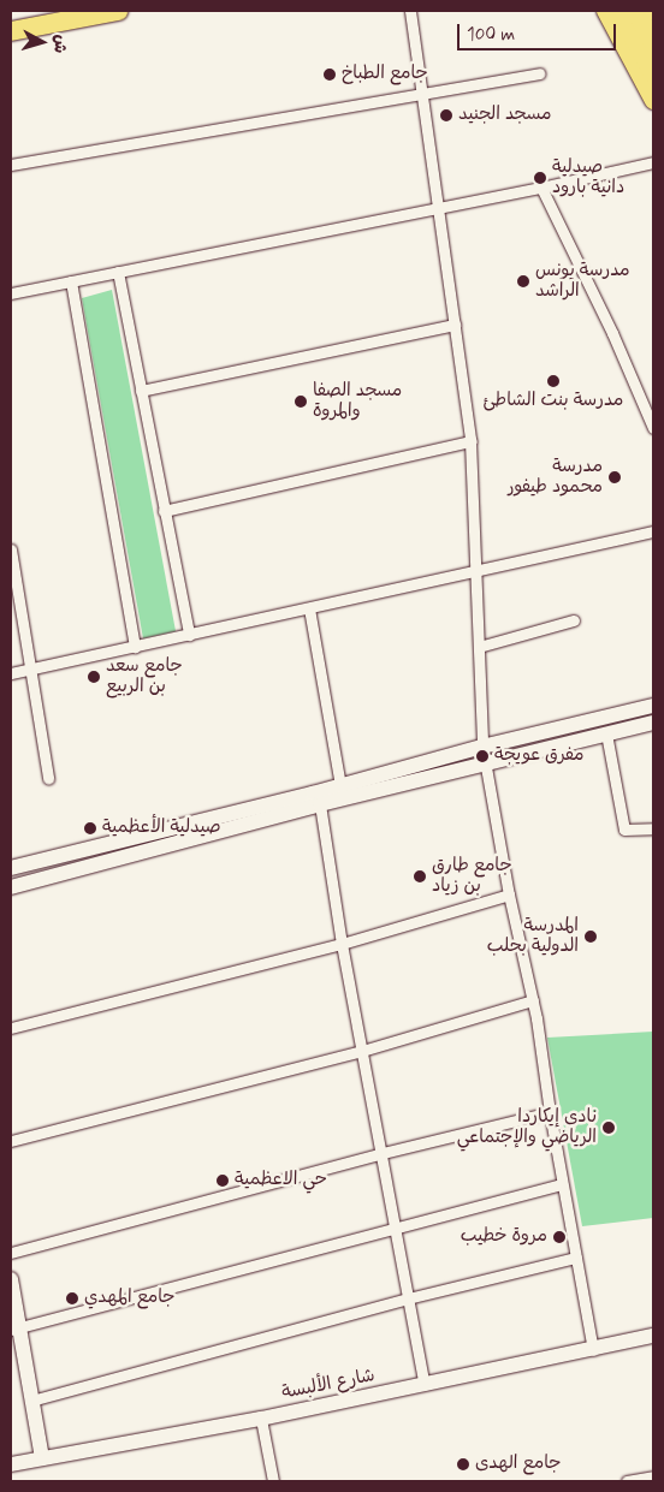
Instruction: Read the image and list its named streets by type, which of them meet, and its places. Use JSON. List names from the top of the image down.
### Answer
{
  "streets": {
    "street": ["شارع الألبسة"]
  },
  "places": [
    "جامع الطباخ",
    "مسجد الجنيد",
    "صيدلية دانية بارود",
    "مدرسة يونس الراشد",
    "مدرسة بنت الشاطئ",
    "مسجد الصفا والمروة",
    "مدرسة محمود طيفور",
    "جامع سعد بن الربيع",
    "مفرق عويجة",
    "صيدلية الأعظمية",
    "جامع طارق بن زياد",
    "المدرسة الدولية بحلب",
    "نادي إيكاردا الرياضي والإجتماعي",
    "حي الاعظمية",
    "مروة خطيب",
    "جامع المهدي",
    "جامع الهدى"
  ],
  "scale_bar": "100 m",
  "north": "right"
}
